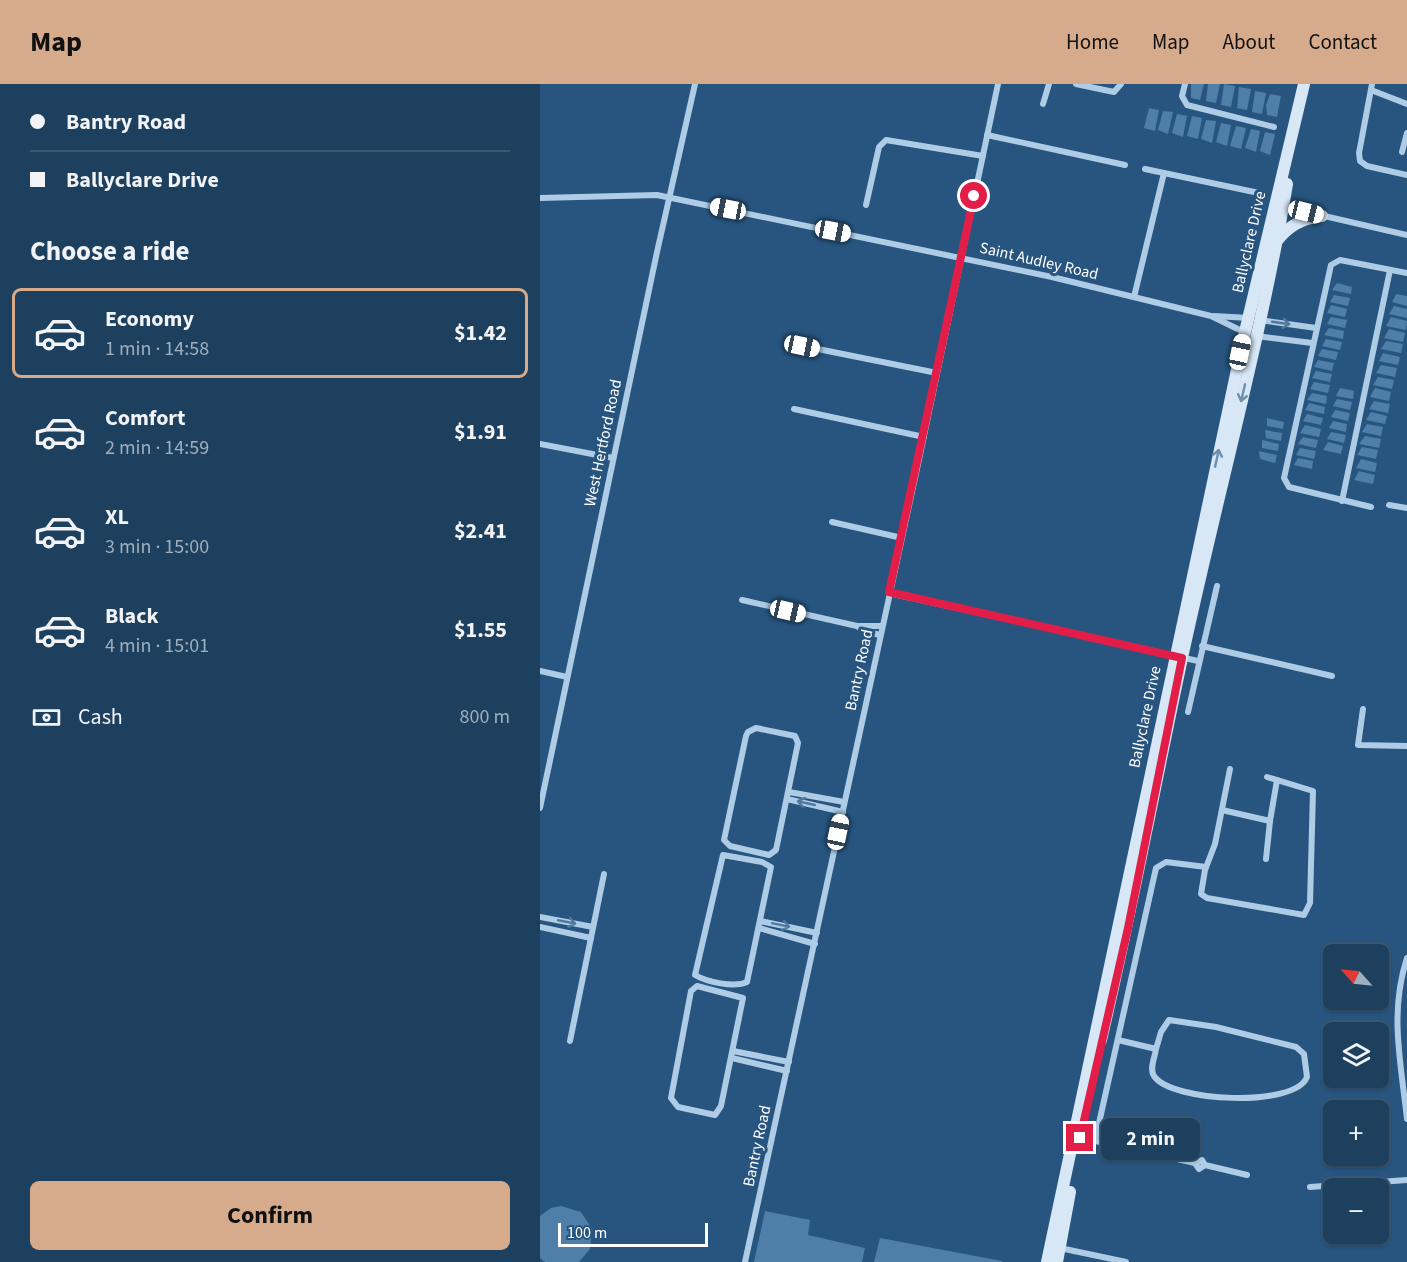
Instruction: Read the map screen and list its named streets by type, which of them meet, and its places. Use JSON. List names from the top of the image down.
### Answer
{
  "streets": {
    "street": [
      "Ballyclare Drive",
      "Saint Audley Road",
      "West Hertford Road",
      "Bantry Road"
    ]
  },
  "crossings": [
    ["Ballyclare Drive", "Saint Audley Road"],
    ["Saint Audley Road", "West Hertford Road"],
    ["Saint Audley Road", "Bantry Road"]
  ],
  "scale_bar": "100 m",
  "north": "top left",
  "page": {
    "header": "Map",
    "nav": [
      "Home",
      "Map",
      "About",
      "Contact"
    ],
    "banner": ["Bantry Road", "Ballyclare Drive"],
    "heading": "Choose a ride",
    "list": [
      {
        "name": "Economy",
        "note": "1 min · 14:58",
        "value": "$1.42"
      },
      {
        "name": "Comfort",
        "note": "2 min · 14:59",
        "value": "$1.91"
      },
      {
        "name": "XL",
        "note": "3 min · 15:00",
        "value": "$2.41"
      },
      {
        "name": "Black",
        "note": "4 min · 15:01",
        "value": "$1.55"
      }
    ],
    "pay": ["Cash", "800 m"],
    "map_buttons": ["+", "−"],
    "bubble": "2 min",
    "buttons": "Confirm",
    "scale": "100 m"
  }
}
